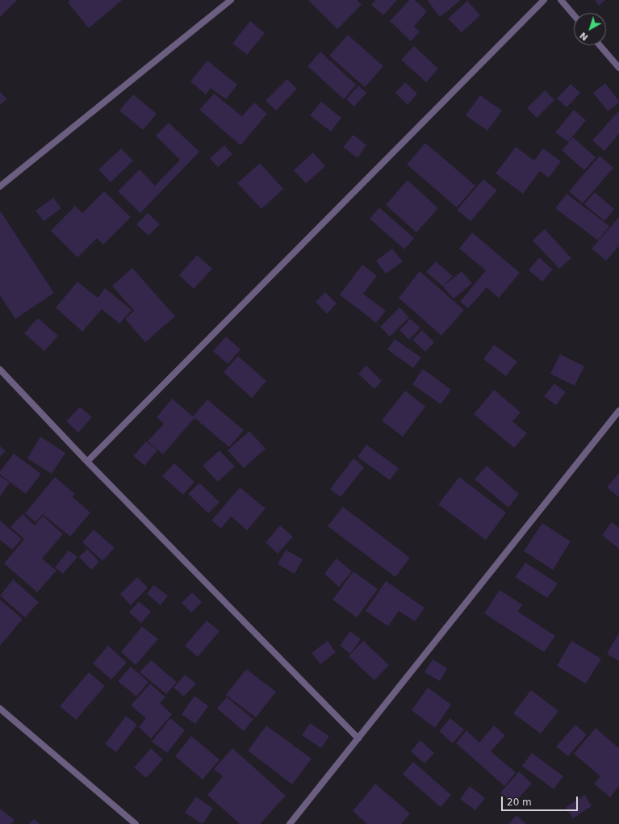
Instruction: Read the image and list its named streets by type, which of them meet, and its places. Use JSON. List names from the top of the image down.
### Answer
{
  "scale_bar": "20 m",
  "north": "bottom left"
}
